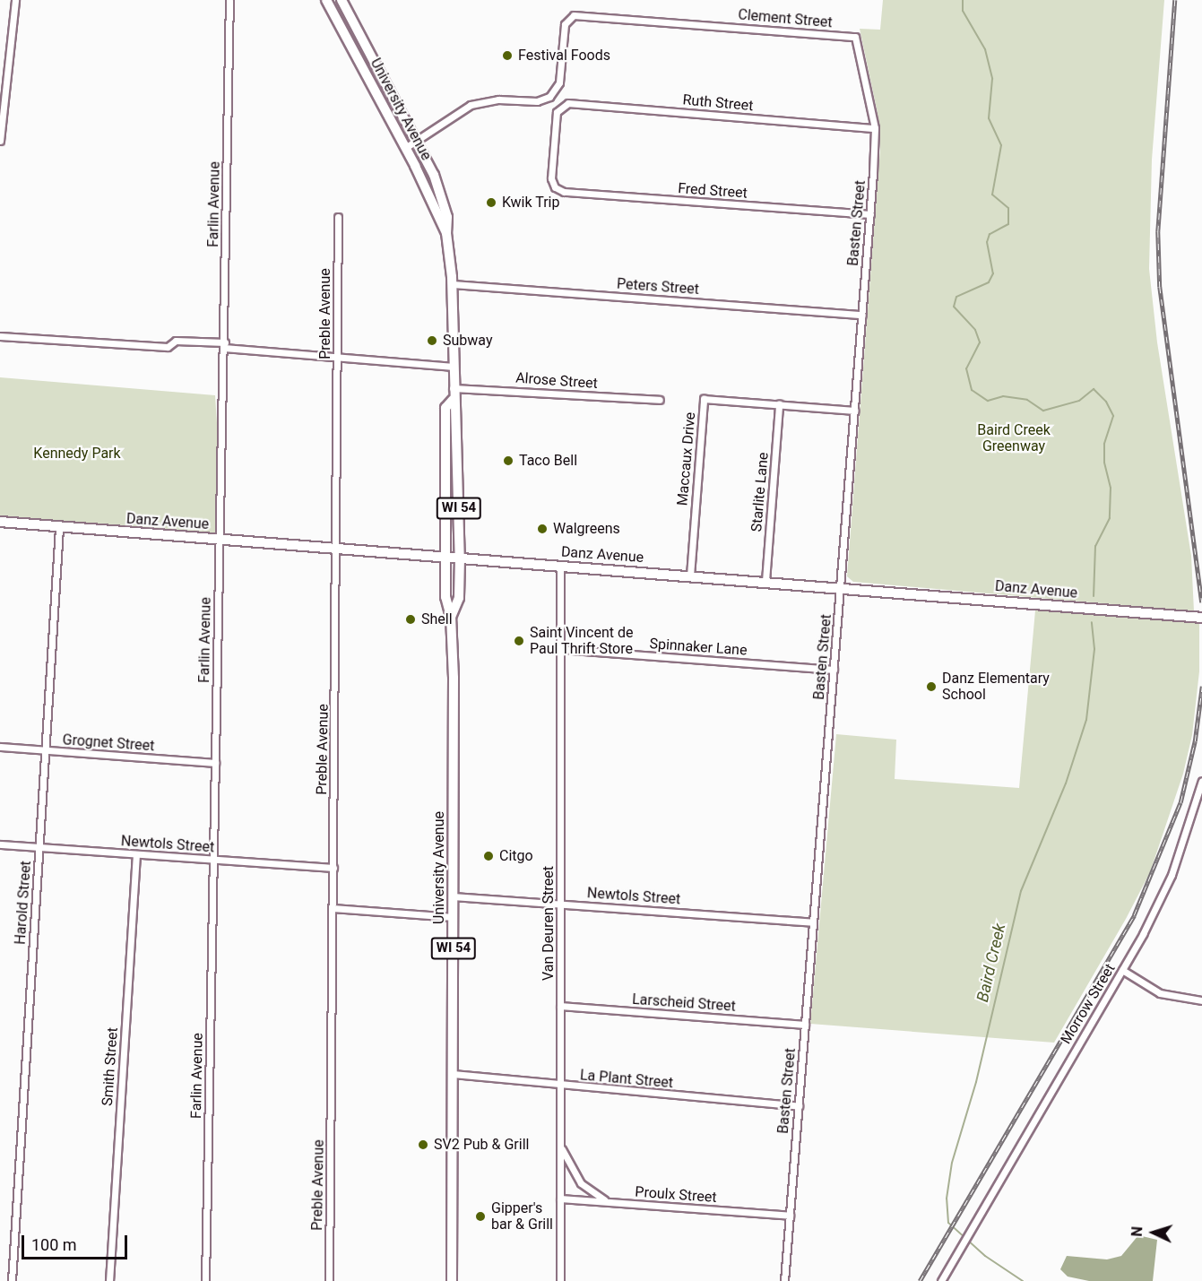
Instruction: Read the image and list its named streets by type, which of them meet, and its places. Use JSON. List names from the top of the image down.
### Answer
{
  "streets": {
    "main road": ["University Avenue", "WI 54", "Danz Avenue"],
    "street": [
      "Clement Street",
      "Ruth Street",
      "Fred Street",
      "Farlin Avenue",
      "Basten Street",
      "Peters Street",
      "Preble Avenue",
      "Alrose Street",
      "Maccaux Drive",
      "Starlite Lane",
      "Spinnaker Lane",
      "Grognet Street",
      "Newtols Street",
      "Harold Street",
      "Van Deuren Street",
      "Larscheid Street",
      "Morrow Street",
      "Smith Street",
      "La Plant Street",
      "Proulx Street"
    ]
  },
  "crossings": [
    ["Clement Street", "University Avenue"],
    ["Clement Street", "Basten Street"],
    ["Ruth Street", "Fred Street"],
    ["Ruth Street", "Basten Street"],
    ["University Avenue", "Peters Street"],
    ["University Avenue", "Alrose Street"],
    ["University Avenue", "Danz Avenue"],
    ["University Avenue", "Newtols Street"],
    ["University Avenue", "La Plant Street"],
    ["Fred Street", "Basten Street"],
    ["Farlin Avenue", "Danz Avenue"],
    ["Farlin Avenue", "Grognet Street"],
    ["Farlin Avenue", "Newtols Street"],
    ["Basten Street", "Peters Street"],
    ["Basten Street", "Maccaux Drive"],
    ["Basten Street", "Danz Avenue"],
    ["Basten Street", "Spinnaker Lane"],
    ["Basten Street", "Newtols Street"],
    ["Basten Street", "Larscheid Street"],
    ["Basten Street", "La Plant Street"],
    ["Basten Street", "Proulx Street"],
    ["Preble Avenue", "Danz Avenue"],
    ["Preble Avenue", "Newtols Street"],
    ["Maccaux Drive", "Starlite Lane"],
    ["Maccaux Drive", "Danz Avenue"],
    ["Starlite Lane", "Danz Avenue"],
    ["Danz Avenue", "Harold Street"],
    ["Danz Avenue", "Van Deuren Street"],
    ["Spinnaker Lane", "Van Deuren Street"],
    ["Grognet Street", "Harold Street"],
    ["Newtols Street", "Harold Street"],
    ["Newtols Street", "Van Deuren Street"],
    ["Newtols Street", "Smith Street"],
    ["Van Deuren Street", "Larscheid Street"],
    ["Van Deuren Street", "La Plant Street"],
    ["Van Deuren Street", "Proulx Street"]
  ],
  "water": ["Baird Creek"],
  "parks": ["Baird Creek Greenway", "Kennedy Park"],
  "places": [
    "Festival Foods",
    "Kwik Trip",
    "Subway",
    "Taco Bell",
    "Walgreens",
    "Shell",
    "Saint Vincent de Paul Thrift Store",
    "Danz Elementary School",
    "Citgo",
    "SV2 Pub & Grill",
    "Gipper's bar & Grill"
  ],
  "scale_bar": "100 m",
  "north": "left"
}
